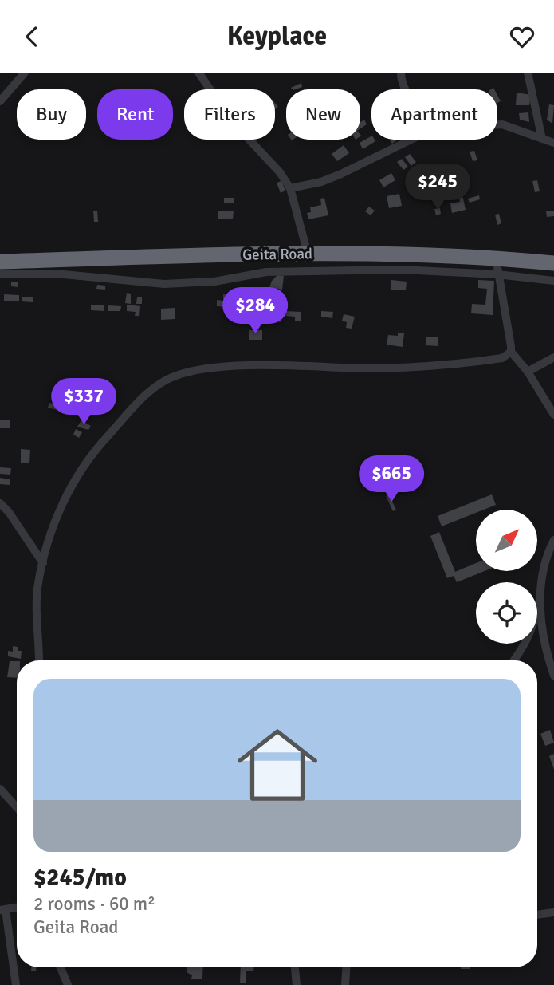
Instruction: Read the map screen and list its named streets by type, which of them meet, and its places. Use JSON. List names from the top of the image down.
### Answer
{
  "streets": {
    "highway": ["Geita Road"]
  },
  "north": "top right",
  "page": {
    "header": "Keyplace",
    "chip": [
      "Buy",
      "Rent",
      "Filters",
      "New",
      "Apartment"
    ],
    "price": [
      "$245",
      "$284",
      "$337",
      "$665"
    ],
    "list": [
      {
        "name": "$245/mo",
        "note": "2 rooms · 60 m² · Geita Road"
      }
    ]
  }
}
